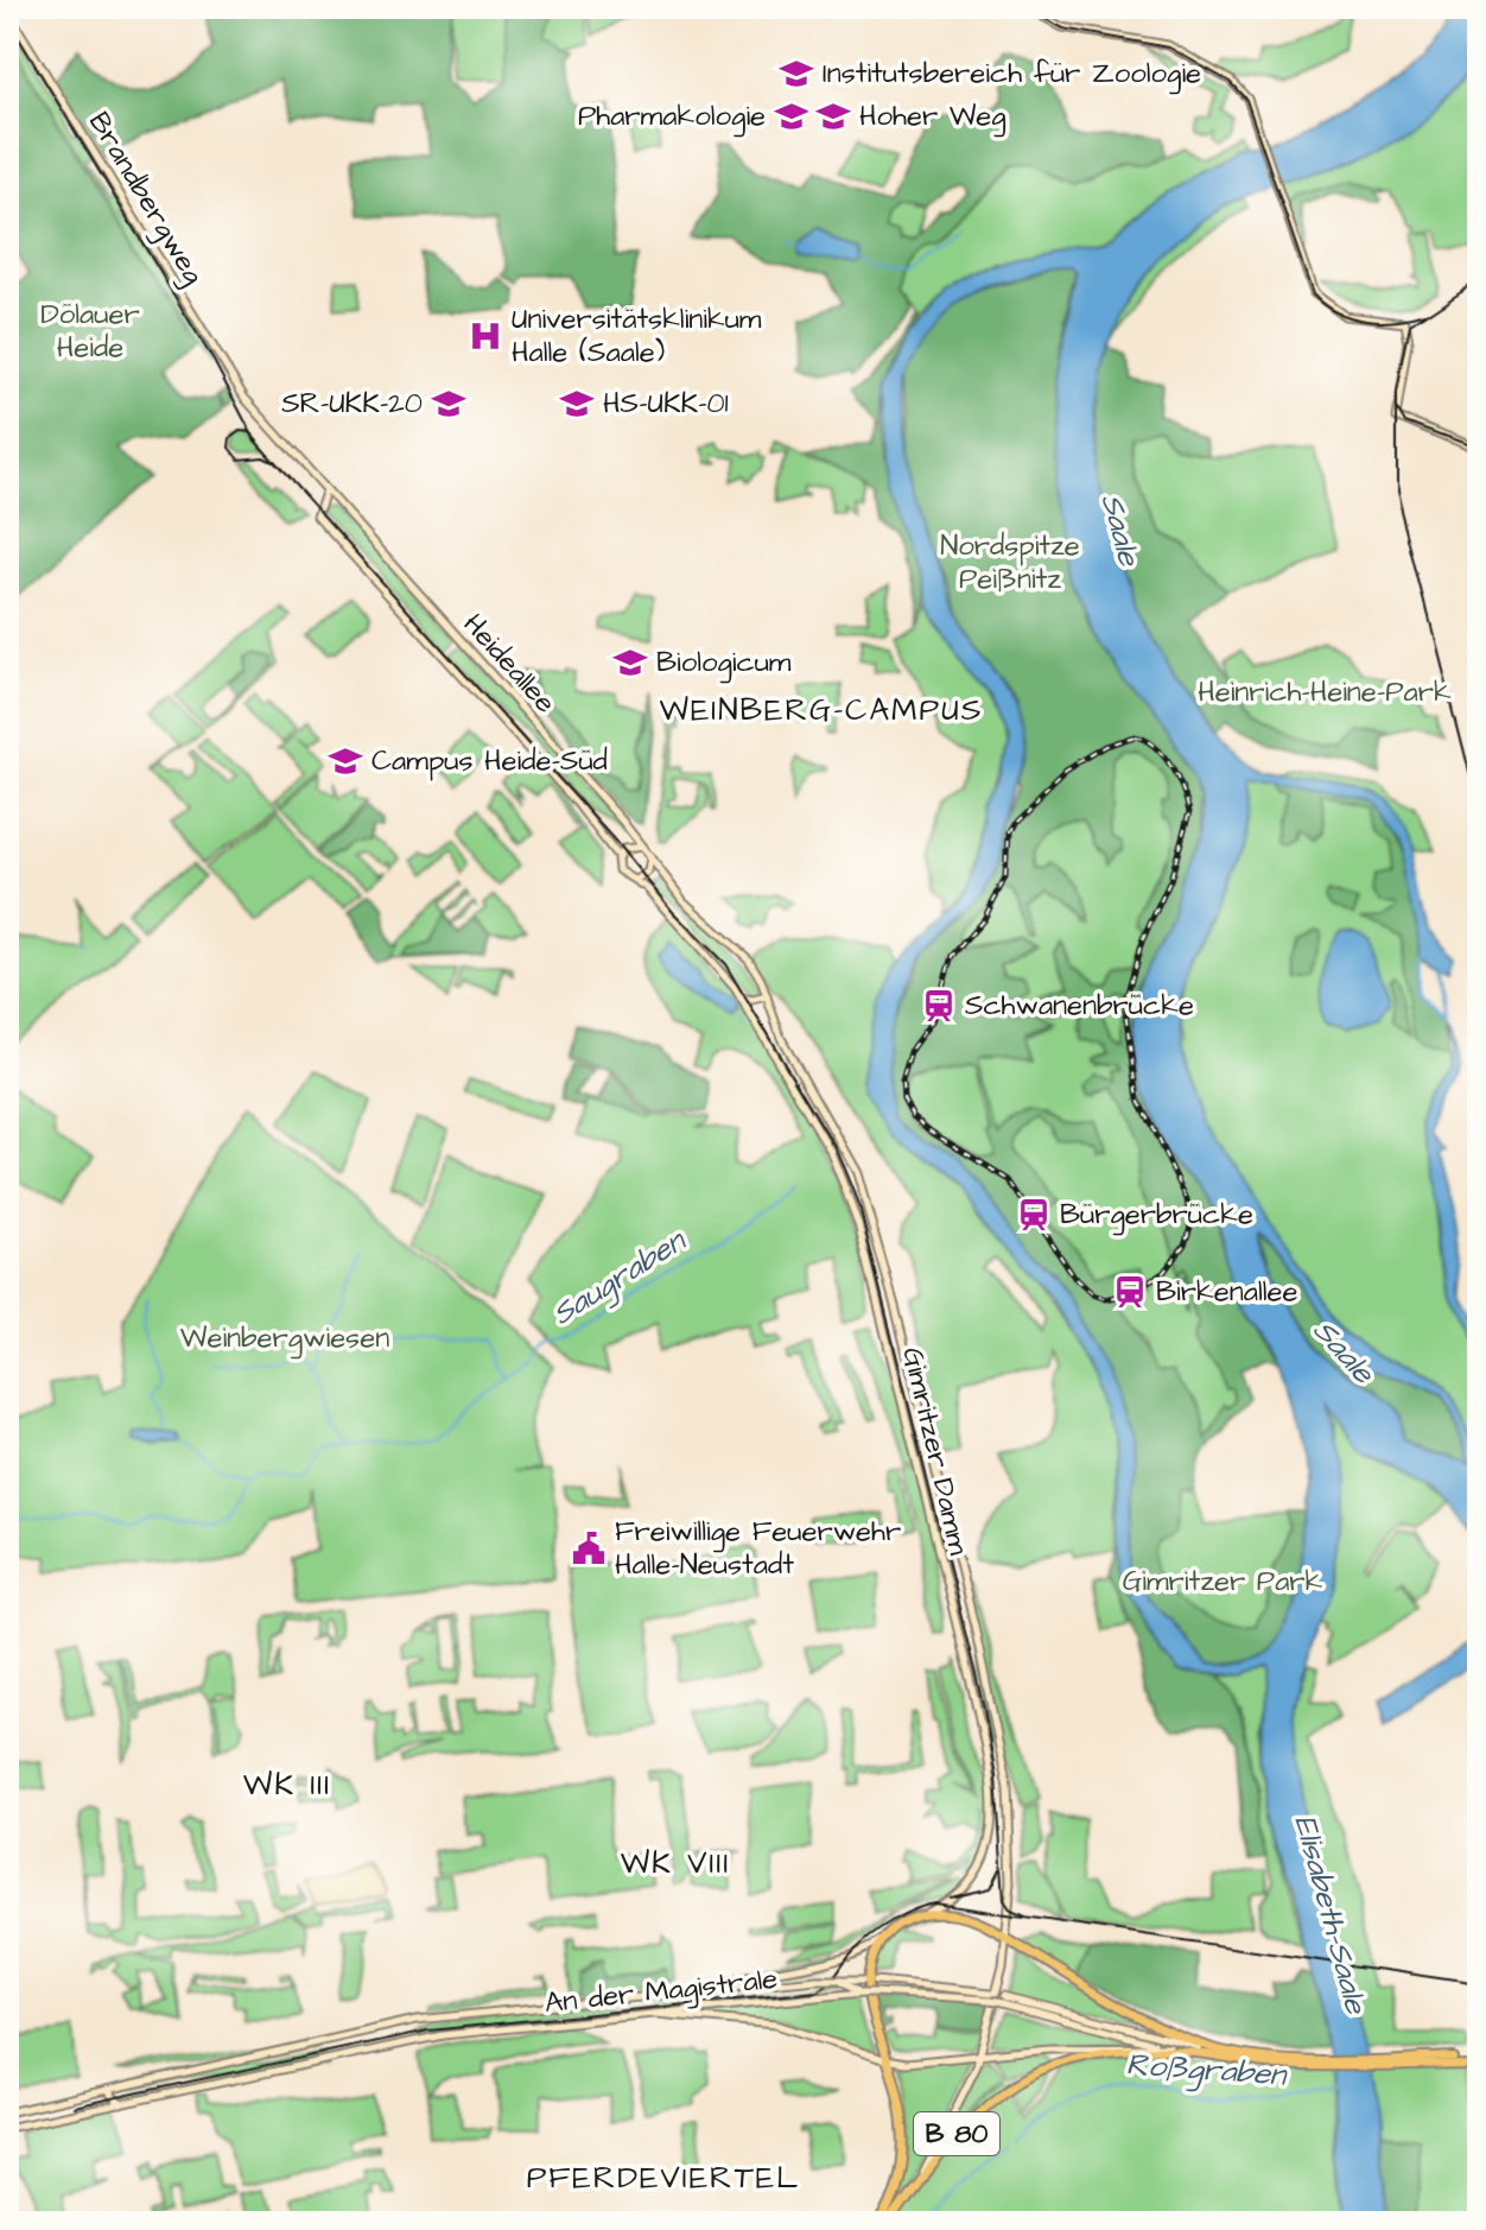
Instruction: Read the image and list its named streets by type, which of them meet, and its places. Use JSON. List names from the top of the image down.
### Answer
{
  "streets": {
    "highway": ["B 80"],
    "main road": [
      "Brandbergweg",
      "Heideallee",
      "Gimritzer Damm",
      "An der Magistrale"
    ]
  },
  "crossings": [
    ["Brandbergweg", "Heideallee"],
    ["Gimritzer Damm", "An der Magistrale"],
    ["Gimritzer Damm", "B 80"],
    ["An der Magistrale", "B 80"]
  ],
  "districts": [
    "WEINBERG-CAMPUS",
    "WK III",
    "WK VIII",
    "PFERDEVIERTEL"
  ],
  "water": [
    "Saale",
    "Saugraben",
    "Elisabeth-Saale",
    "Roßgraben"
  ],
  "parks": [
    "Dölauer Heide",
    "Nordspitze Peißnitz",
    "Heinrich-Heine-Park",
    "Weinbergwiesen",
    "Gimritzer Park"
  ],
  "places": {
    "school or university": [
      "Institutsbereich für Zoologie",
      "Pharmakologie",
      "Hoher Weg",
      "SR-UKK-20",
      "HS-UKK-01",
      "Biologicum",
      "Campus Heide-Süd"
    ],
    "hospital": ["Universitätsklinikum Halle (Saale)"],
    "station": ["Schwanenbrücke", "Bürgerbrücke", "Birkenallee"],
    "public building": ["Freiwillige Feuerwehr Halle-Neustadt"]
  }
}
